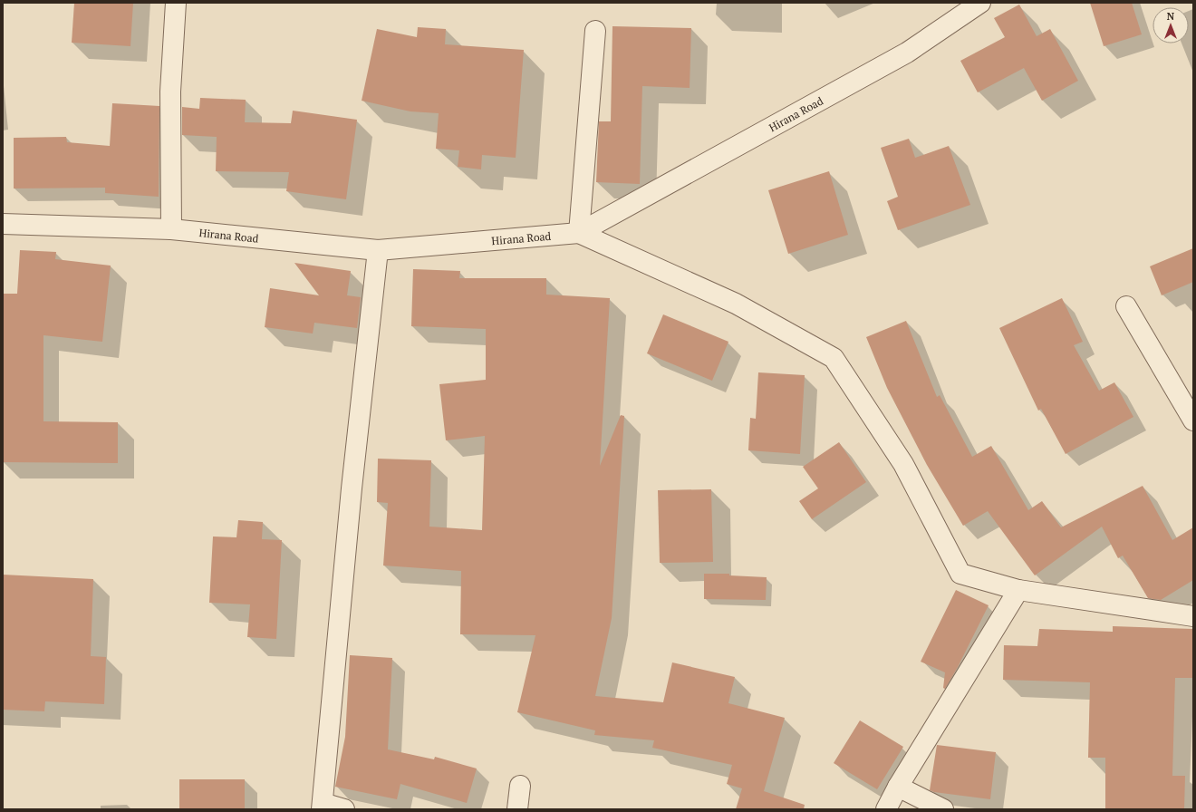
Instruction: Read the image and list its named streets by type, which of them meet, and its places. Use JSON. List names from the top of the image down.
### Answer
{
  "streets": {
    "street": ["Hirana Road"]
  },
  "north": "top"
}
